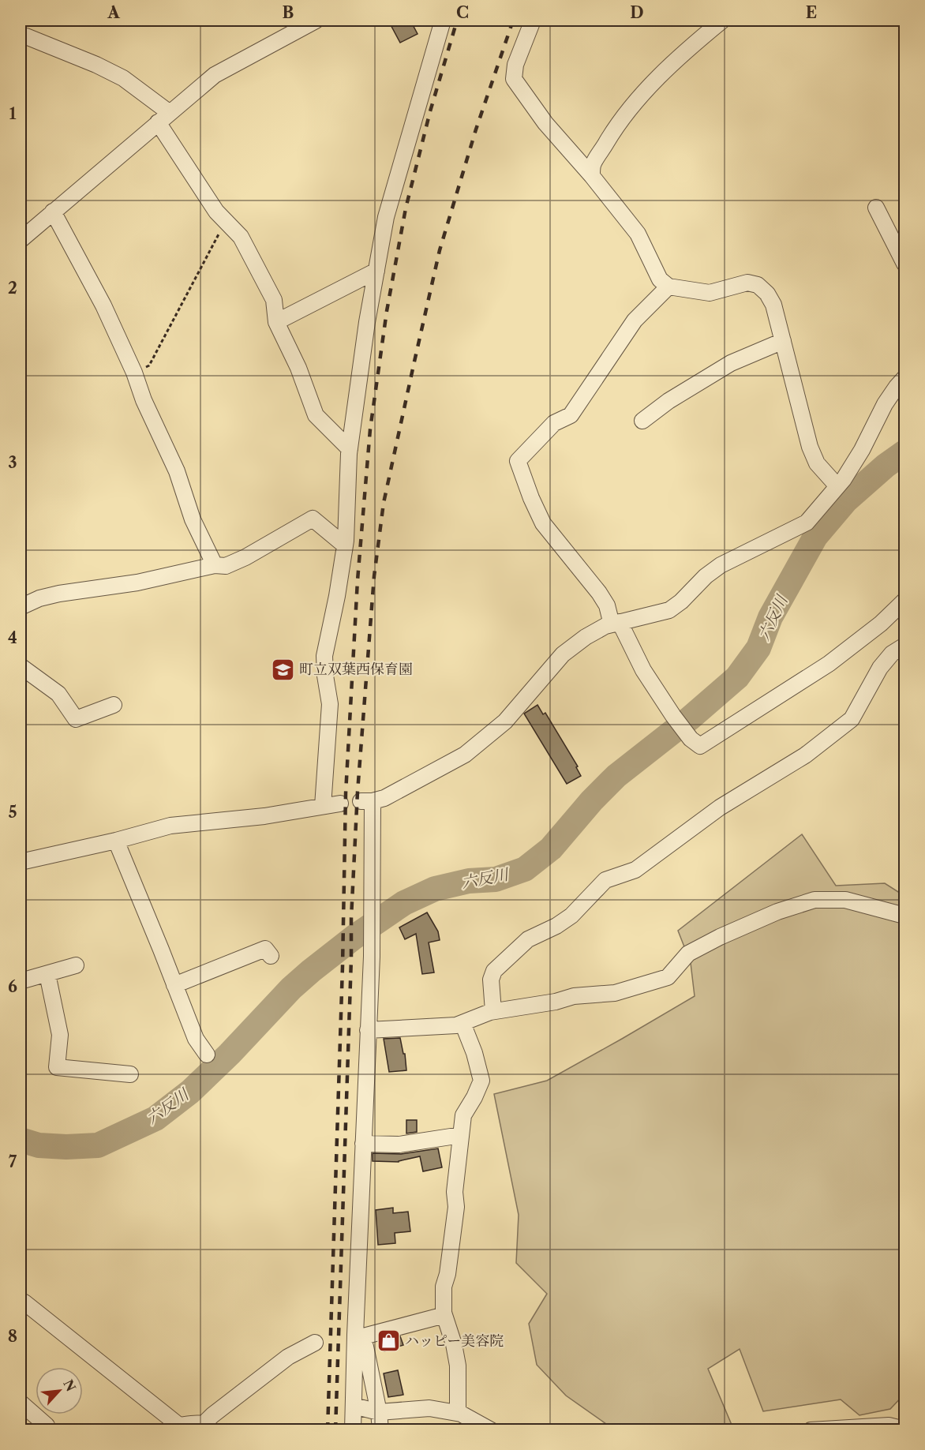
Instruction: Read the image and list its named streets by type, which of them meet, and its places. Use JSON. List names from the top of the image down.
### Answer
{
  "water": ["六反川"],
  "places": {
    "school or university": ["町立双葉西保育園"],
    "shop": ["ハッピー美容院"]
  },
  "north": "top right",
  "grid": {
    "columns": [
      "A",
      "B",
      "C",
      "D",
      "E"
    ],
    "rows": [
      "1",
      "2",
      "3",
      "4",
      "5",
      "6",
      "7",
      "8"
    ]
  }
}
